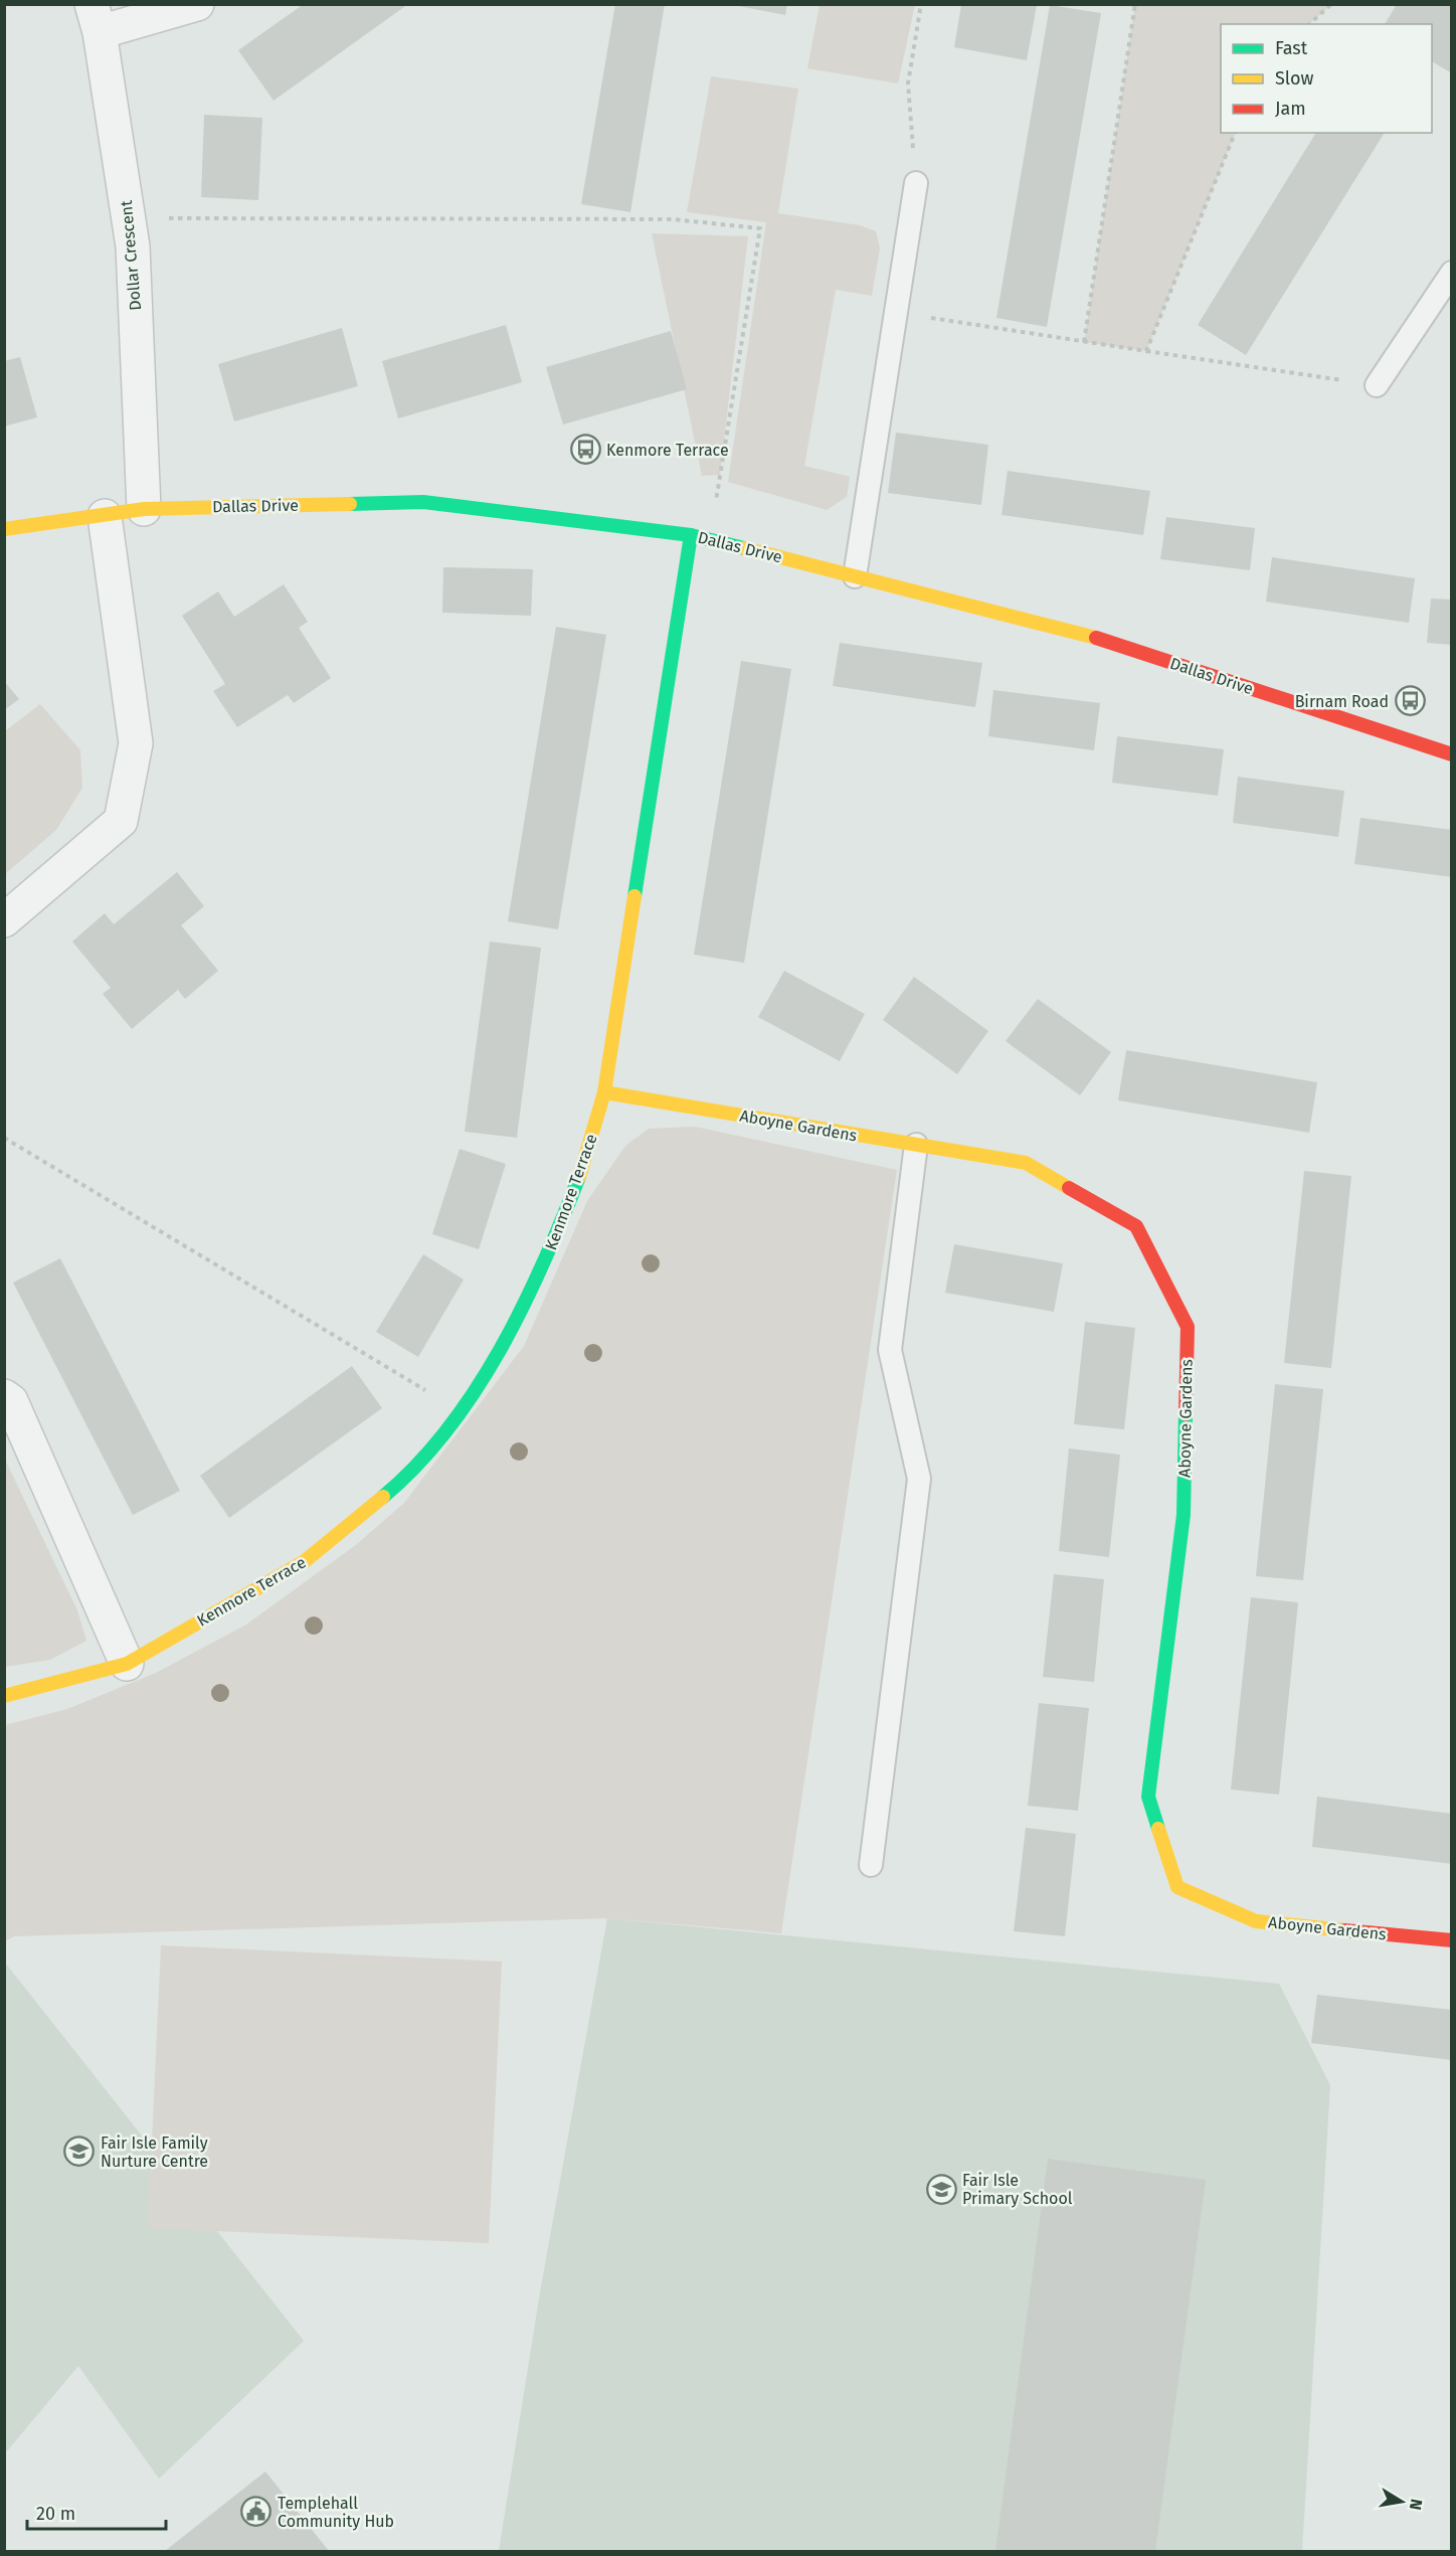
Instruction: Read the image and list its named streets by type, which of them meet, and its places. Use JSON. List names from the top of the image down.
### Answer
{
  "streets": {
    "street": [
      "Dollar Crescent",
      "Dallas Drive",
      "Aboyne Gardens",
      "Kenmore Terrace"
    ]
  },
  "crossings": [
    ["Dollar Crescent", "Dallas Drive"],
    ["Dallas Drive", "Kenmore Terrace"],
    ["Aboyne Gardens", "Kenmore Terrace"]
  ],
  "places": {
    "bus stop": ["Kenmore Terrace", "Birnam Road"],
    "school or university": ["Fair Isle Family Nurture Centre", "Fair Isle Primary School"],
    "public building": ["Templehall Community Hub"]
  },
  "legend": ["Fast", "Slow", "Jam"],
  "scale_bar": "20 m",
  "north": "right"
}
